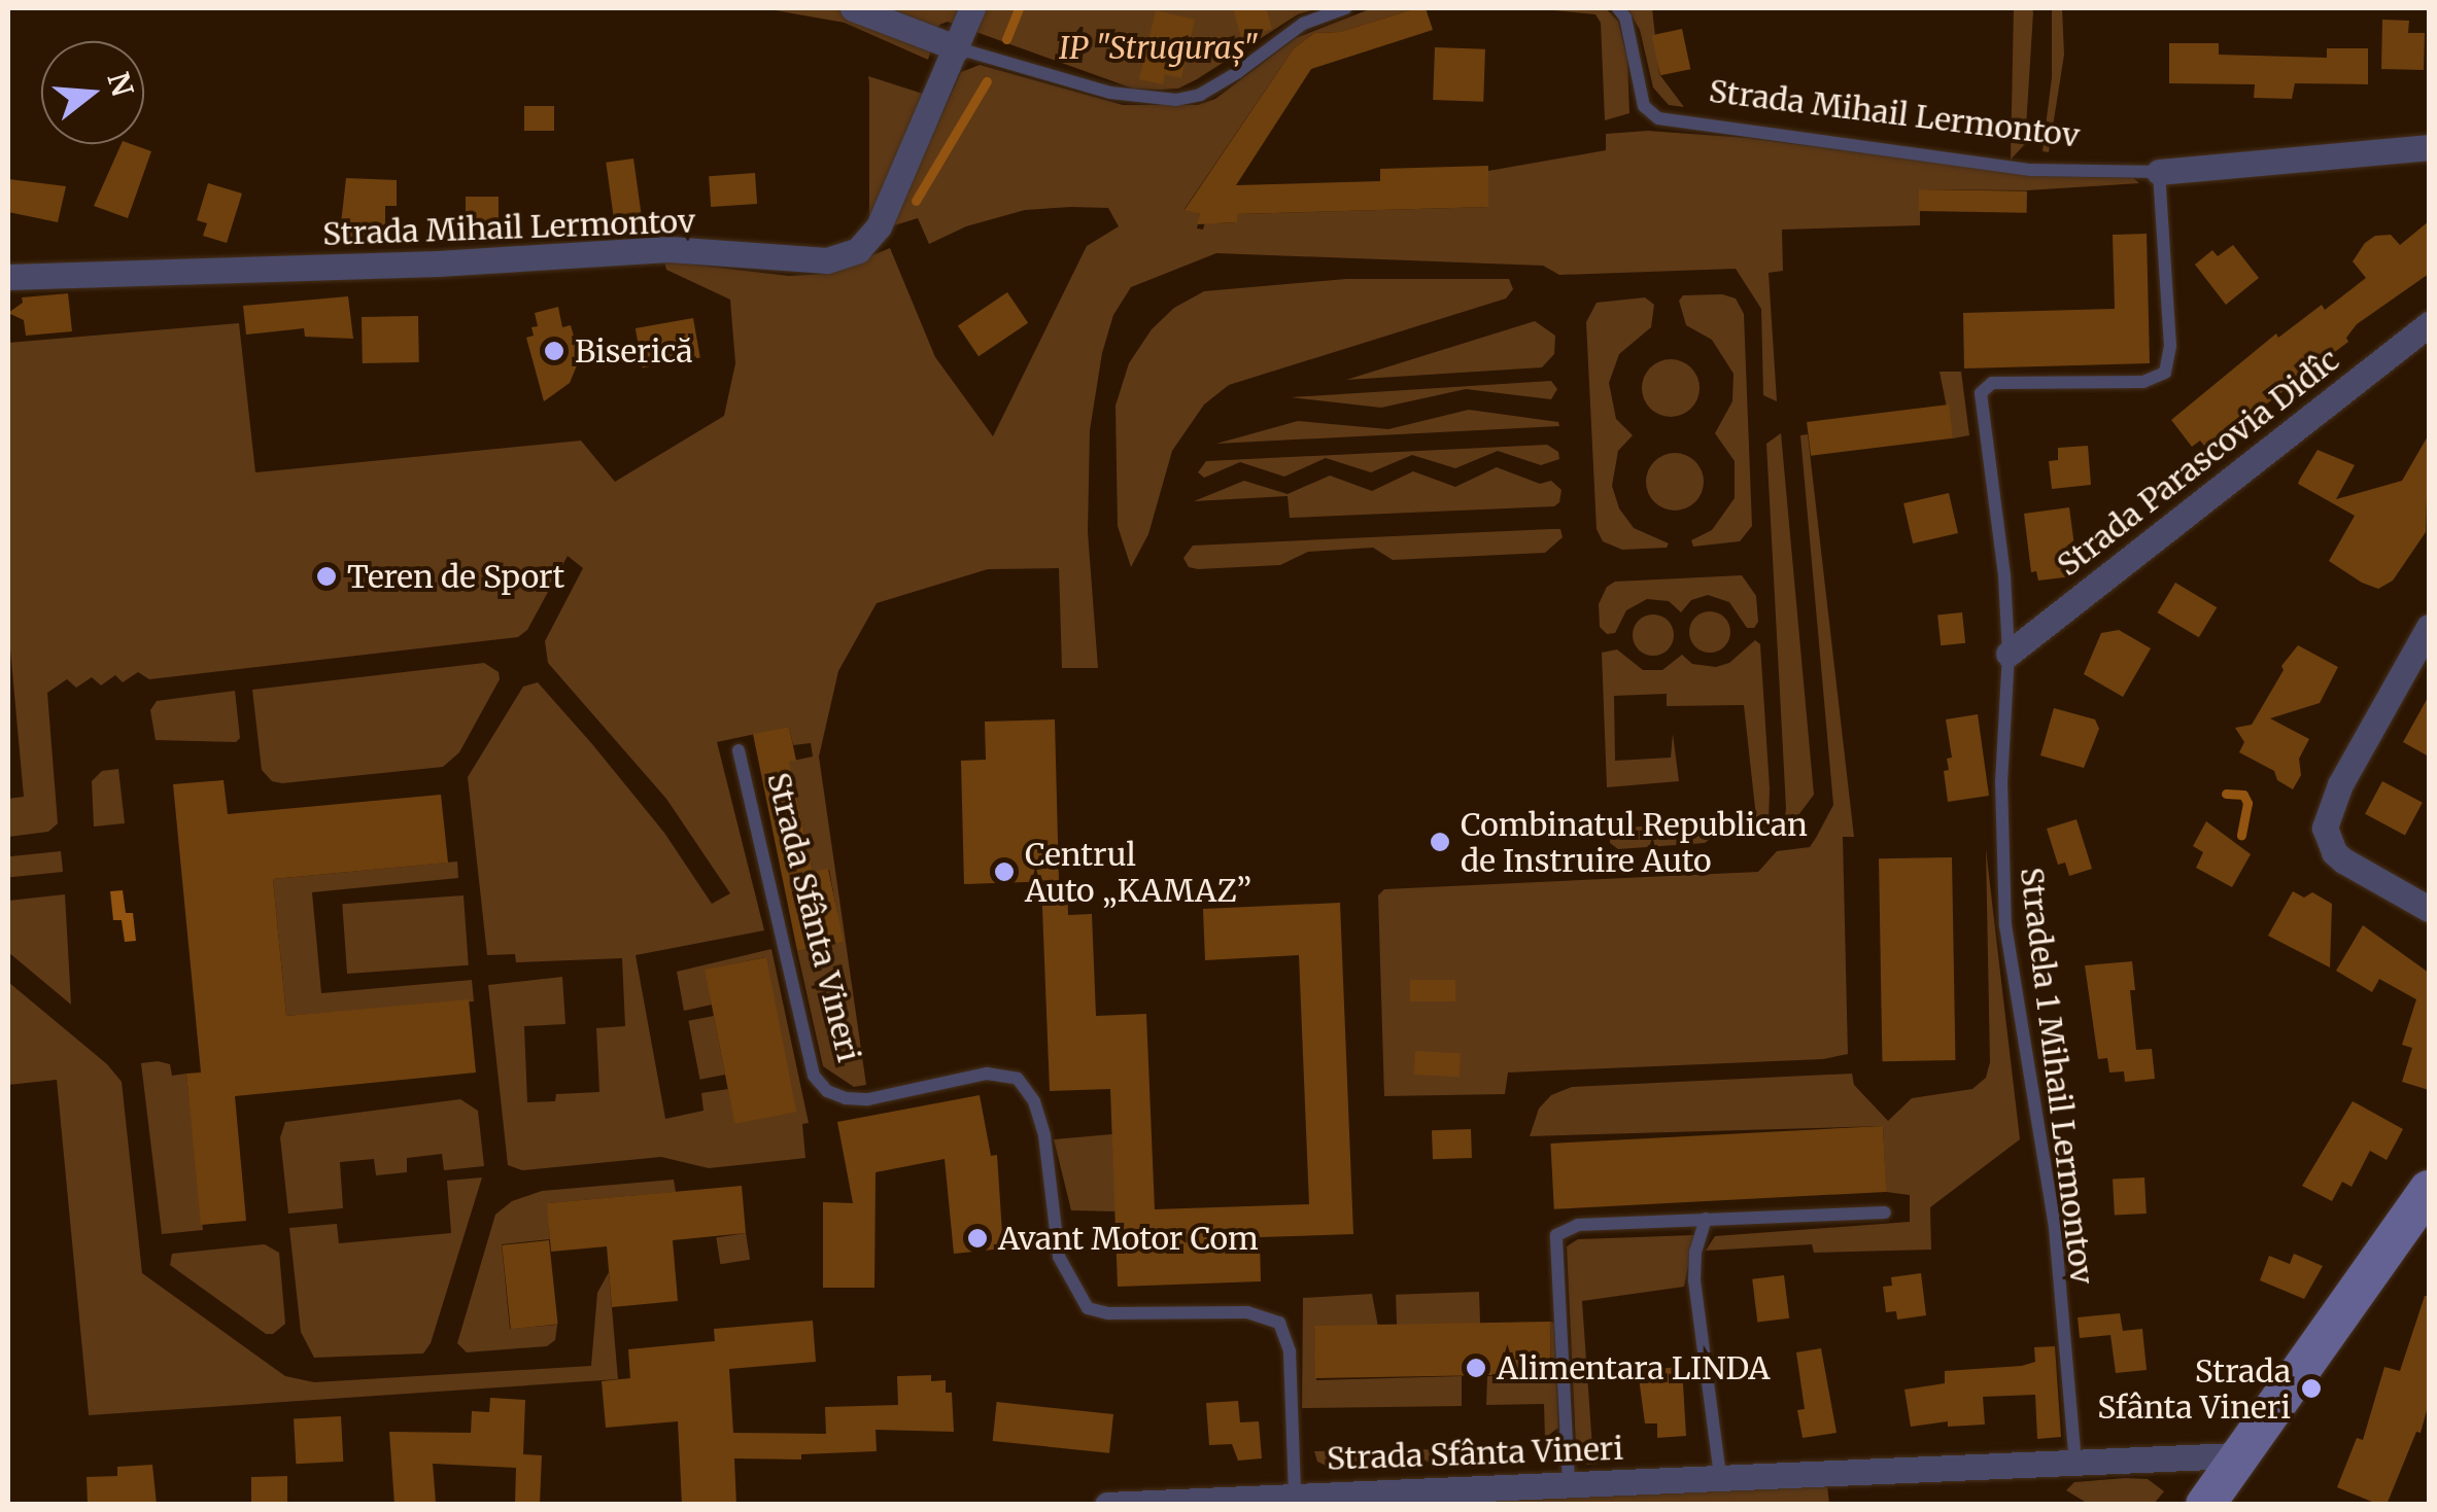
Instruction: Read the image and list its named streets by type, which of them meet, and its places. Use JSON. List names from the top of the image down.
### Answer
{
  "streets": {
    "street": ["Strada Mihail Lermontov", "Strada Parascovia Didîc", "Strada Sfânta Vineri"],
    "lane": ["Stradela 1 Mihail Lermontov"]
  },
  "crossings": [
    ["Strada Mihail Lermontov", "Stradela 1 Mihail Lermontov"],
    ["Strada Parascovia Didîc", "Stradela 1 Mihail Lermontov"],
    ["Strada Sfânta Vineri", "Stradela 1 Mihail Lermontov"]
  ],
  "parks": ["IP \"Struguraș\""],
  "places": [
    "Biserică",
    "Teren de Sport",
    "Combinatul Republican de Instruire Auto",
    "Centrul Auto „KAMAZ”",
    "Avant Motor Com",
    "Alimentara LINDA",
    "Strada Sfânta Vineri"
  ],
  "north": "right"
}
